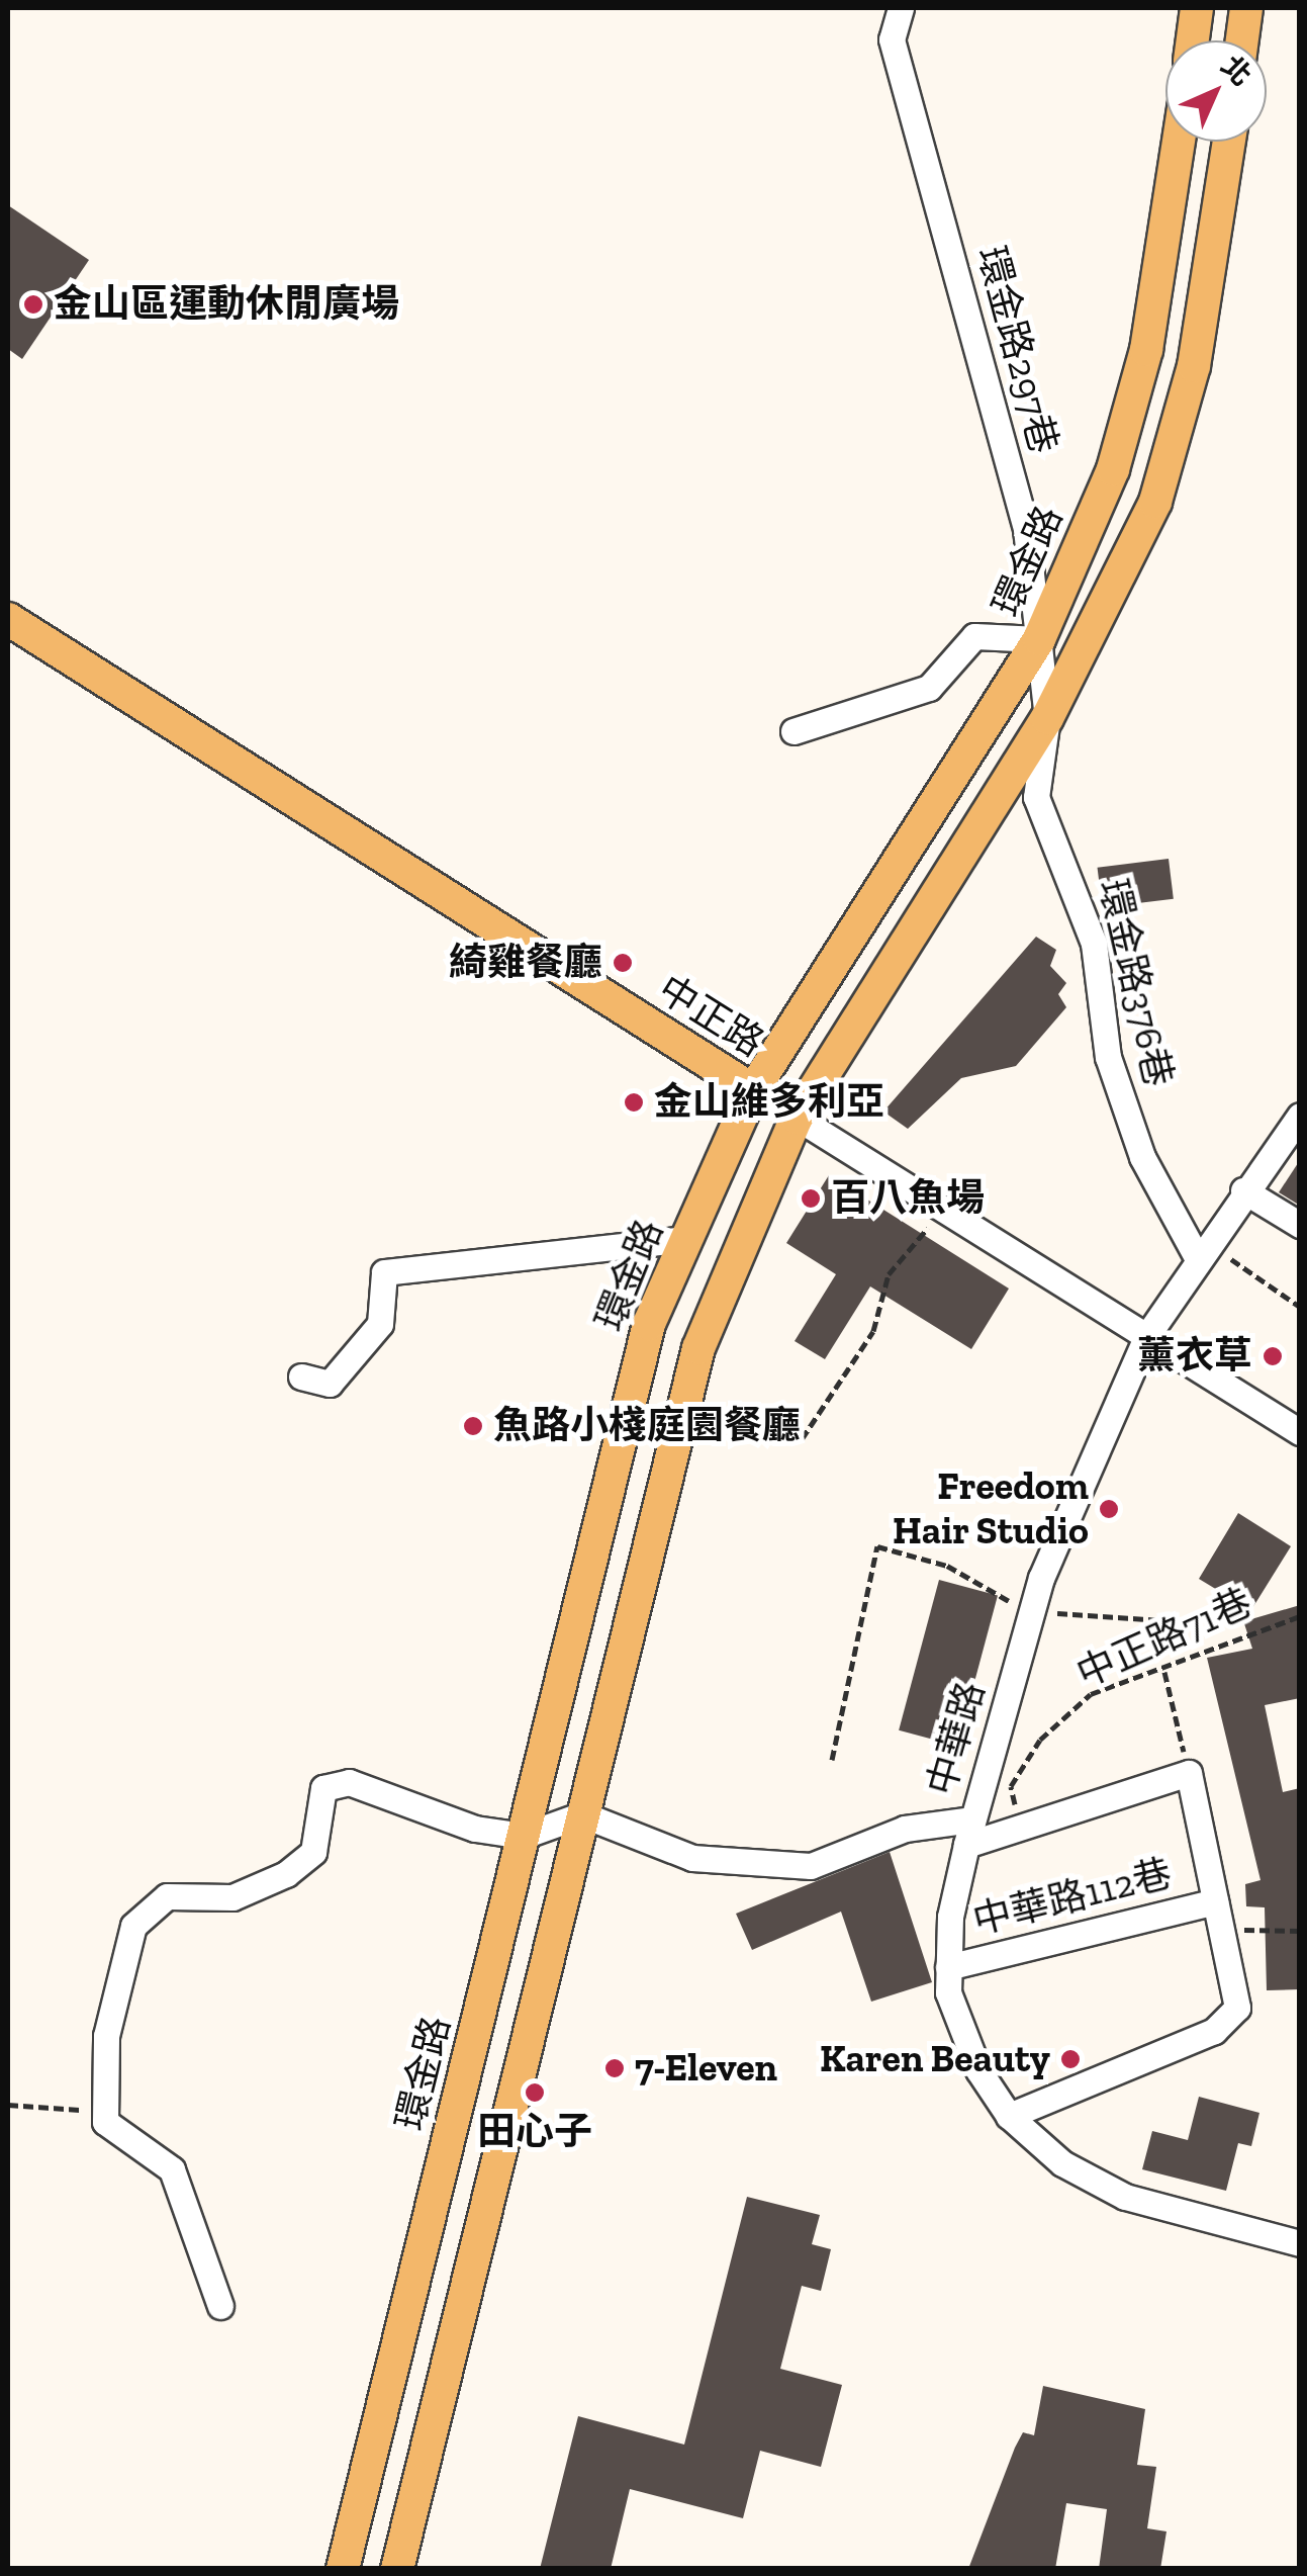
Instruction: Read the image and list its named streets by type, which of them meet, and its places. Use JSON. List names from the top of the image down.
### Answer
{
  "streets": {
    "main road": ["環金路", "中正路"],
    "street": [
      "環金路297巷",
      "環金路376巷",
      "中華路",
      "中華路112巷"
    ],
    "path": ["中正路71巷"]
  },
  "crossings": [
    ["環金路297巷", "環金路"],
    ["環金路297巷", "環金路376巷"],
    ["環金路", "中正路"],
    ["環金路376巷", "中華路"],
    ["中正路", "中華路"],
    ["中華路", "中華路112巷"]
  ],
  "places": [
    "金山區運動休閒廣場",
    "綺雞餐廳",
    "金山維多利亞",
    "百八魚場",
    "薰衣草",
    "魚路小棧庭園餐廳",
    "Freedom Hair Studio",
    "Karen Beauty",
    "7-Eleven",
    "田心子"
  ],
  "north": "top right"
}
